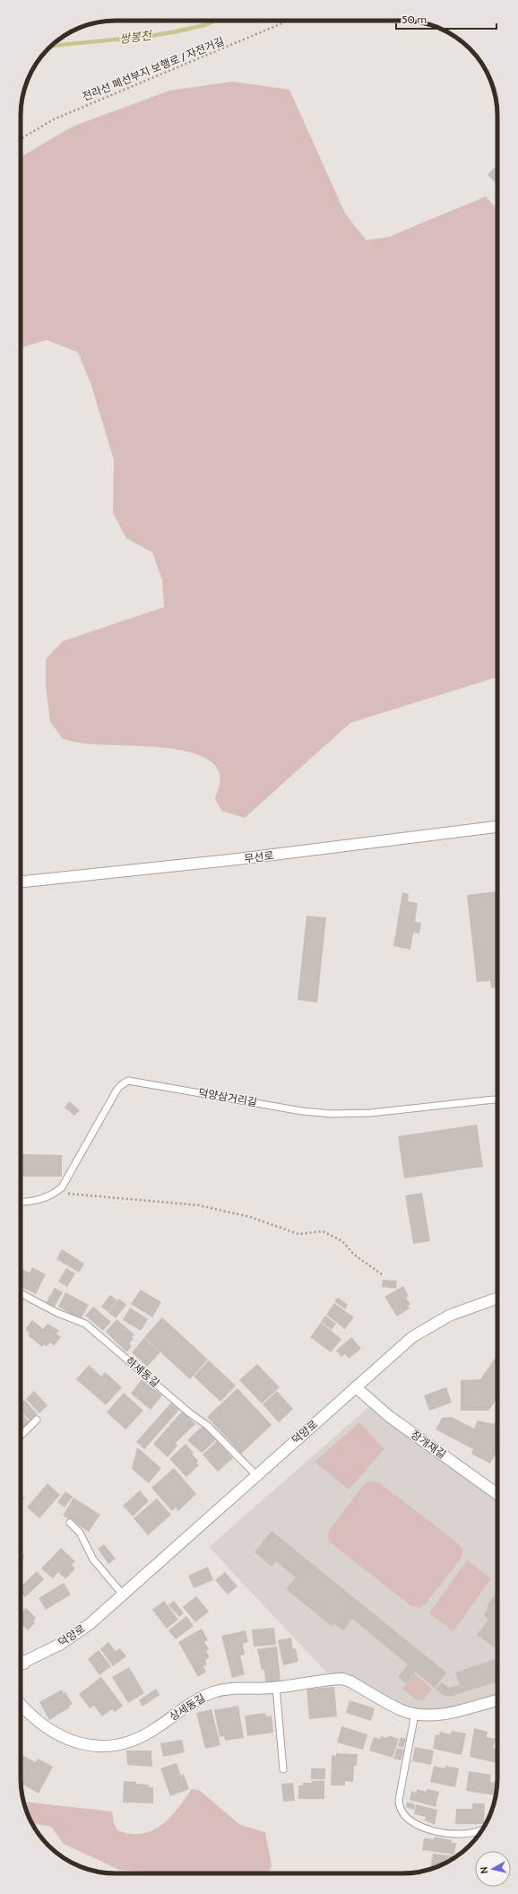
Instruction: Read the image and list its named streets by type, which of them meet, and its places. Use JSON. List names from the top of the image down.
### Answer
{
  "streets": {
    "street": [
      "무선로",
      "덕양로",
      "장개재길",
      "상세동길"
    ],
    "lane": ["덕양삼거리길", "하세동길"],
    "path": ["전라선 폐선부지 보행로 / 자전거길"]
  },
  "crossings": [
    ["하세동길", "덕양로"],
    ["덕양로", "장개재길"]
  ],
  "water": ["쌍봉천"],
  "scale_bar": "50 m",
  "north": "left"
}
